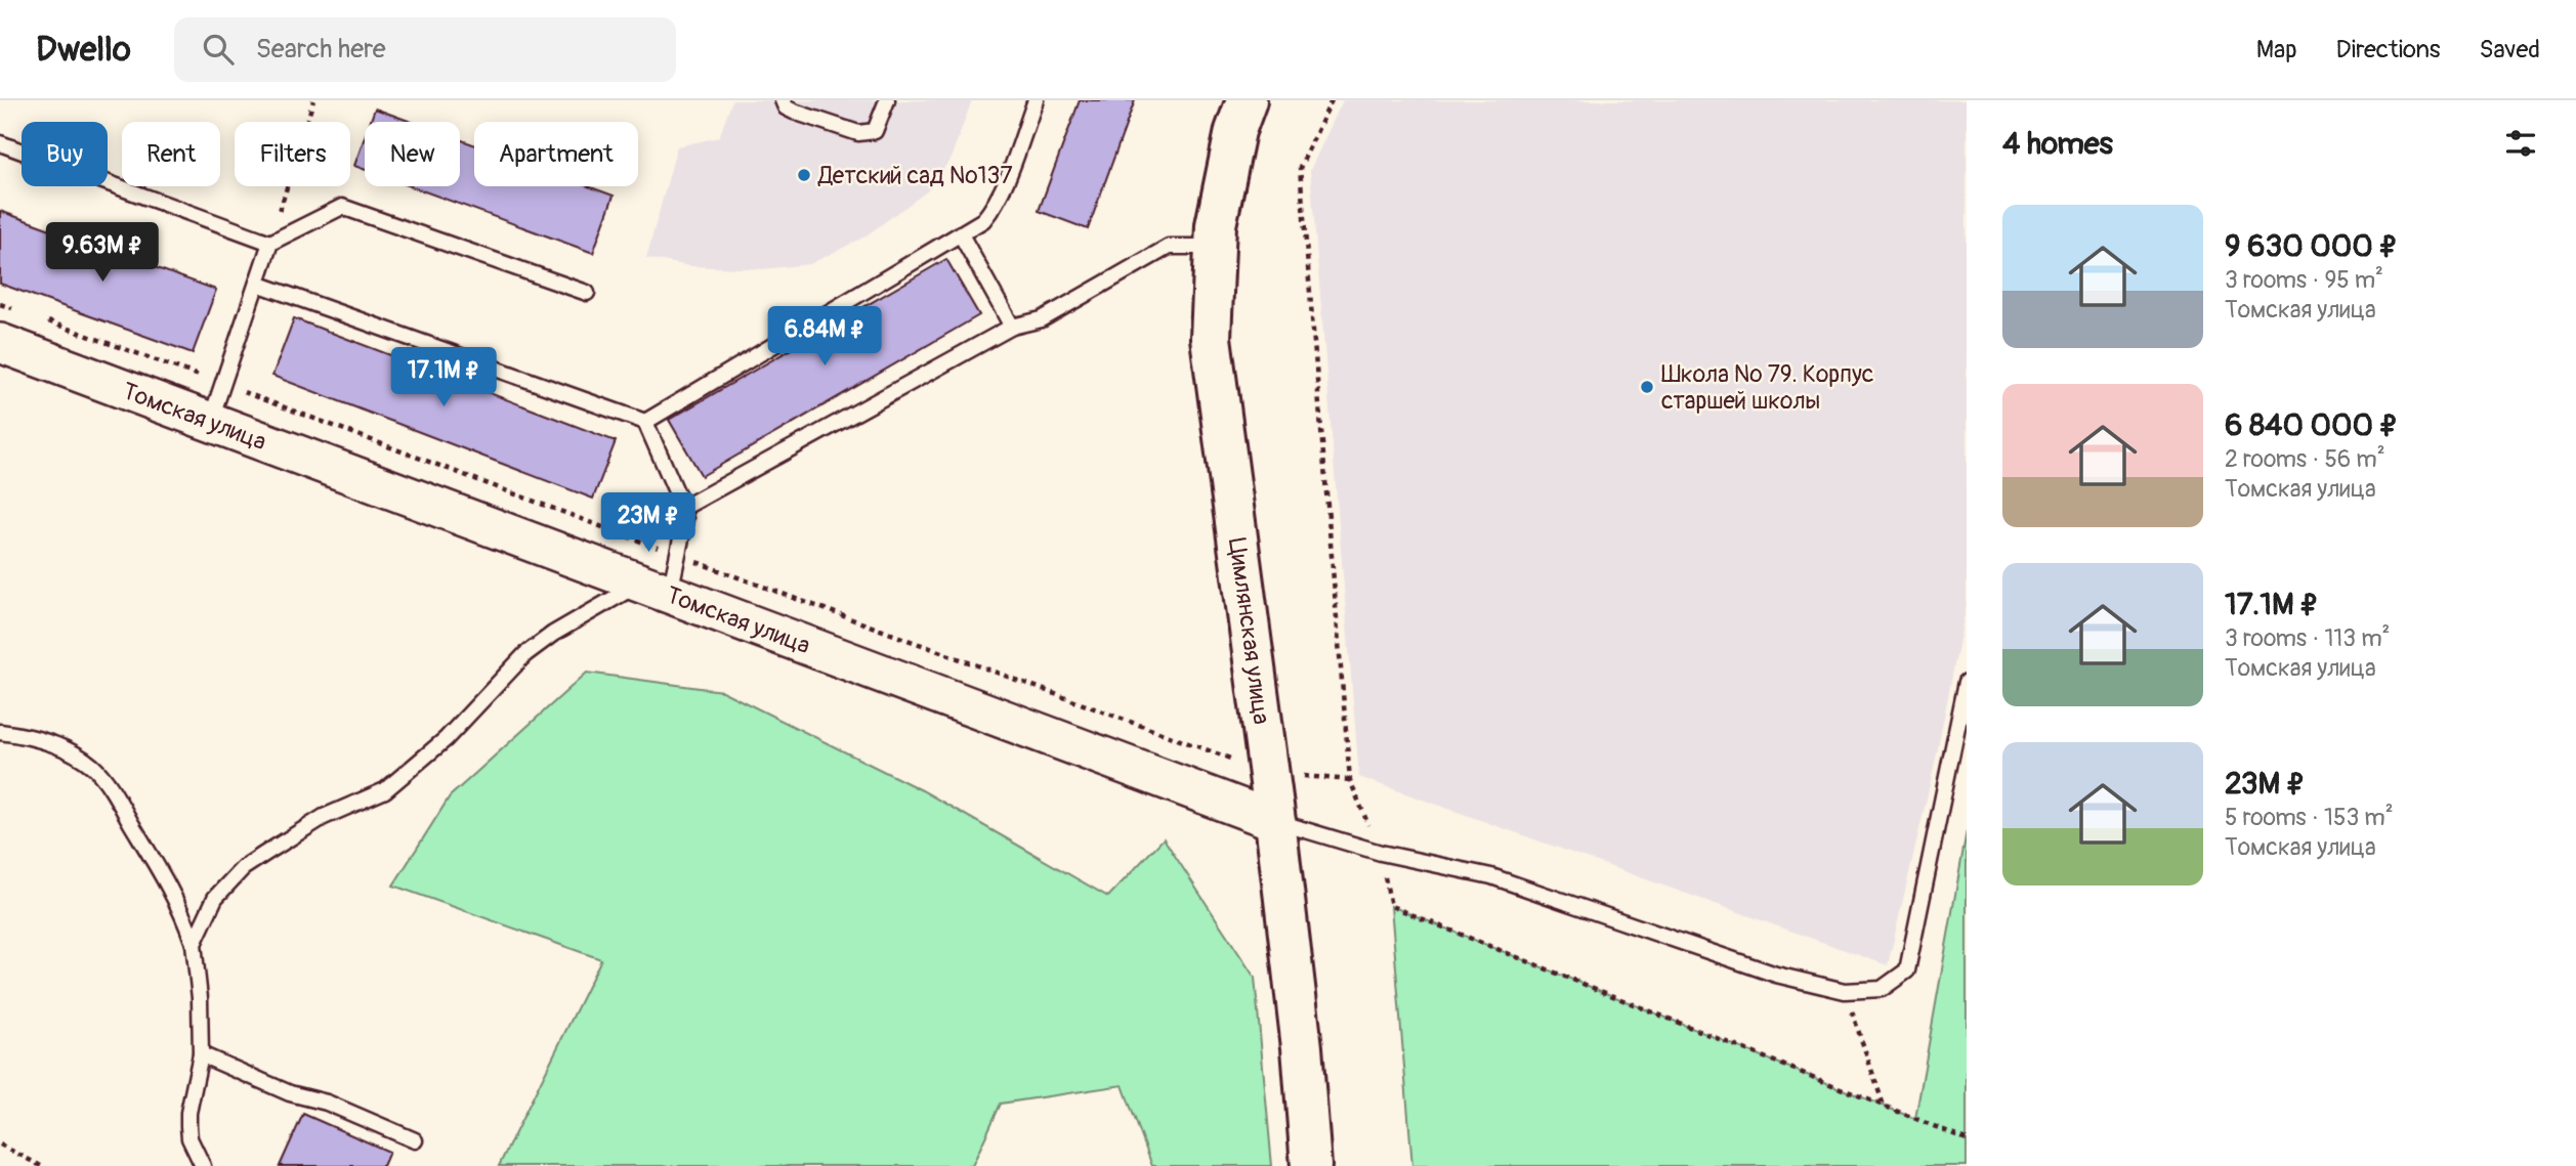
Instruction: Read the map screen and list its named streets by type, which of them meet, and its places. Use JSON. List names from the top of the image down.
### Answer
{
  "streets": {
    "main road": ["Цимлянская улица"],
    "street": ["Томская улица"]
  },
  "crossings": [
    ["Томская улица", "Цимлянская улица"]
  ],
  "places": ["Детский сад №137", "Школа № 79. Корпус старшей школы"],
  "page": {
    "header": "Dwello",
    "search": "Search here",
    "nav": ["Map", "Directions", "Saved"],
    "heading": "4 homes",
    "chip": [
      "Buy",
      "Rent",
      "Filters",
      "New",
      "Apartment"
    ],
    "list": [
      {
        "name": "9 630 000 ₽",
        "note": "3 rooms · 95 m² · Томская улица"
      },
      {
        "name": "6 840 000 ₽",
        "note": "2 rooms · 56 m² · Томская улица"
      },
      {
        "name": "17.1M ₽",
        "note": "3 rooms · 113 m² · Томская улица"
      },
      {
        "name": "23M ₽",
        "note": "5 rooms · 153 m² · Томская улица"
      }
    ],
    "price": [
      "9.63M ₽",
      "6.84M ₽",
      "17.1M ₽",
      "23M ₽"
    ]
  }
}
